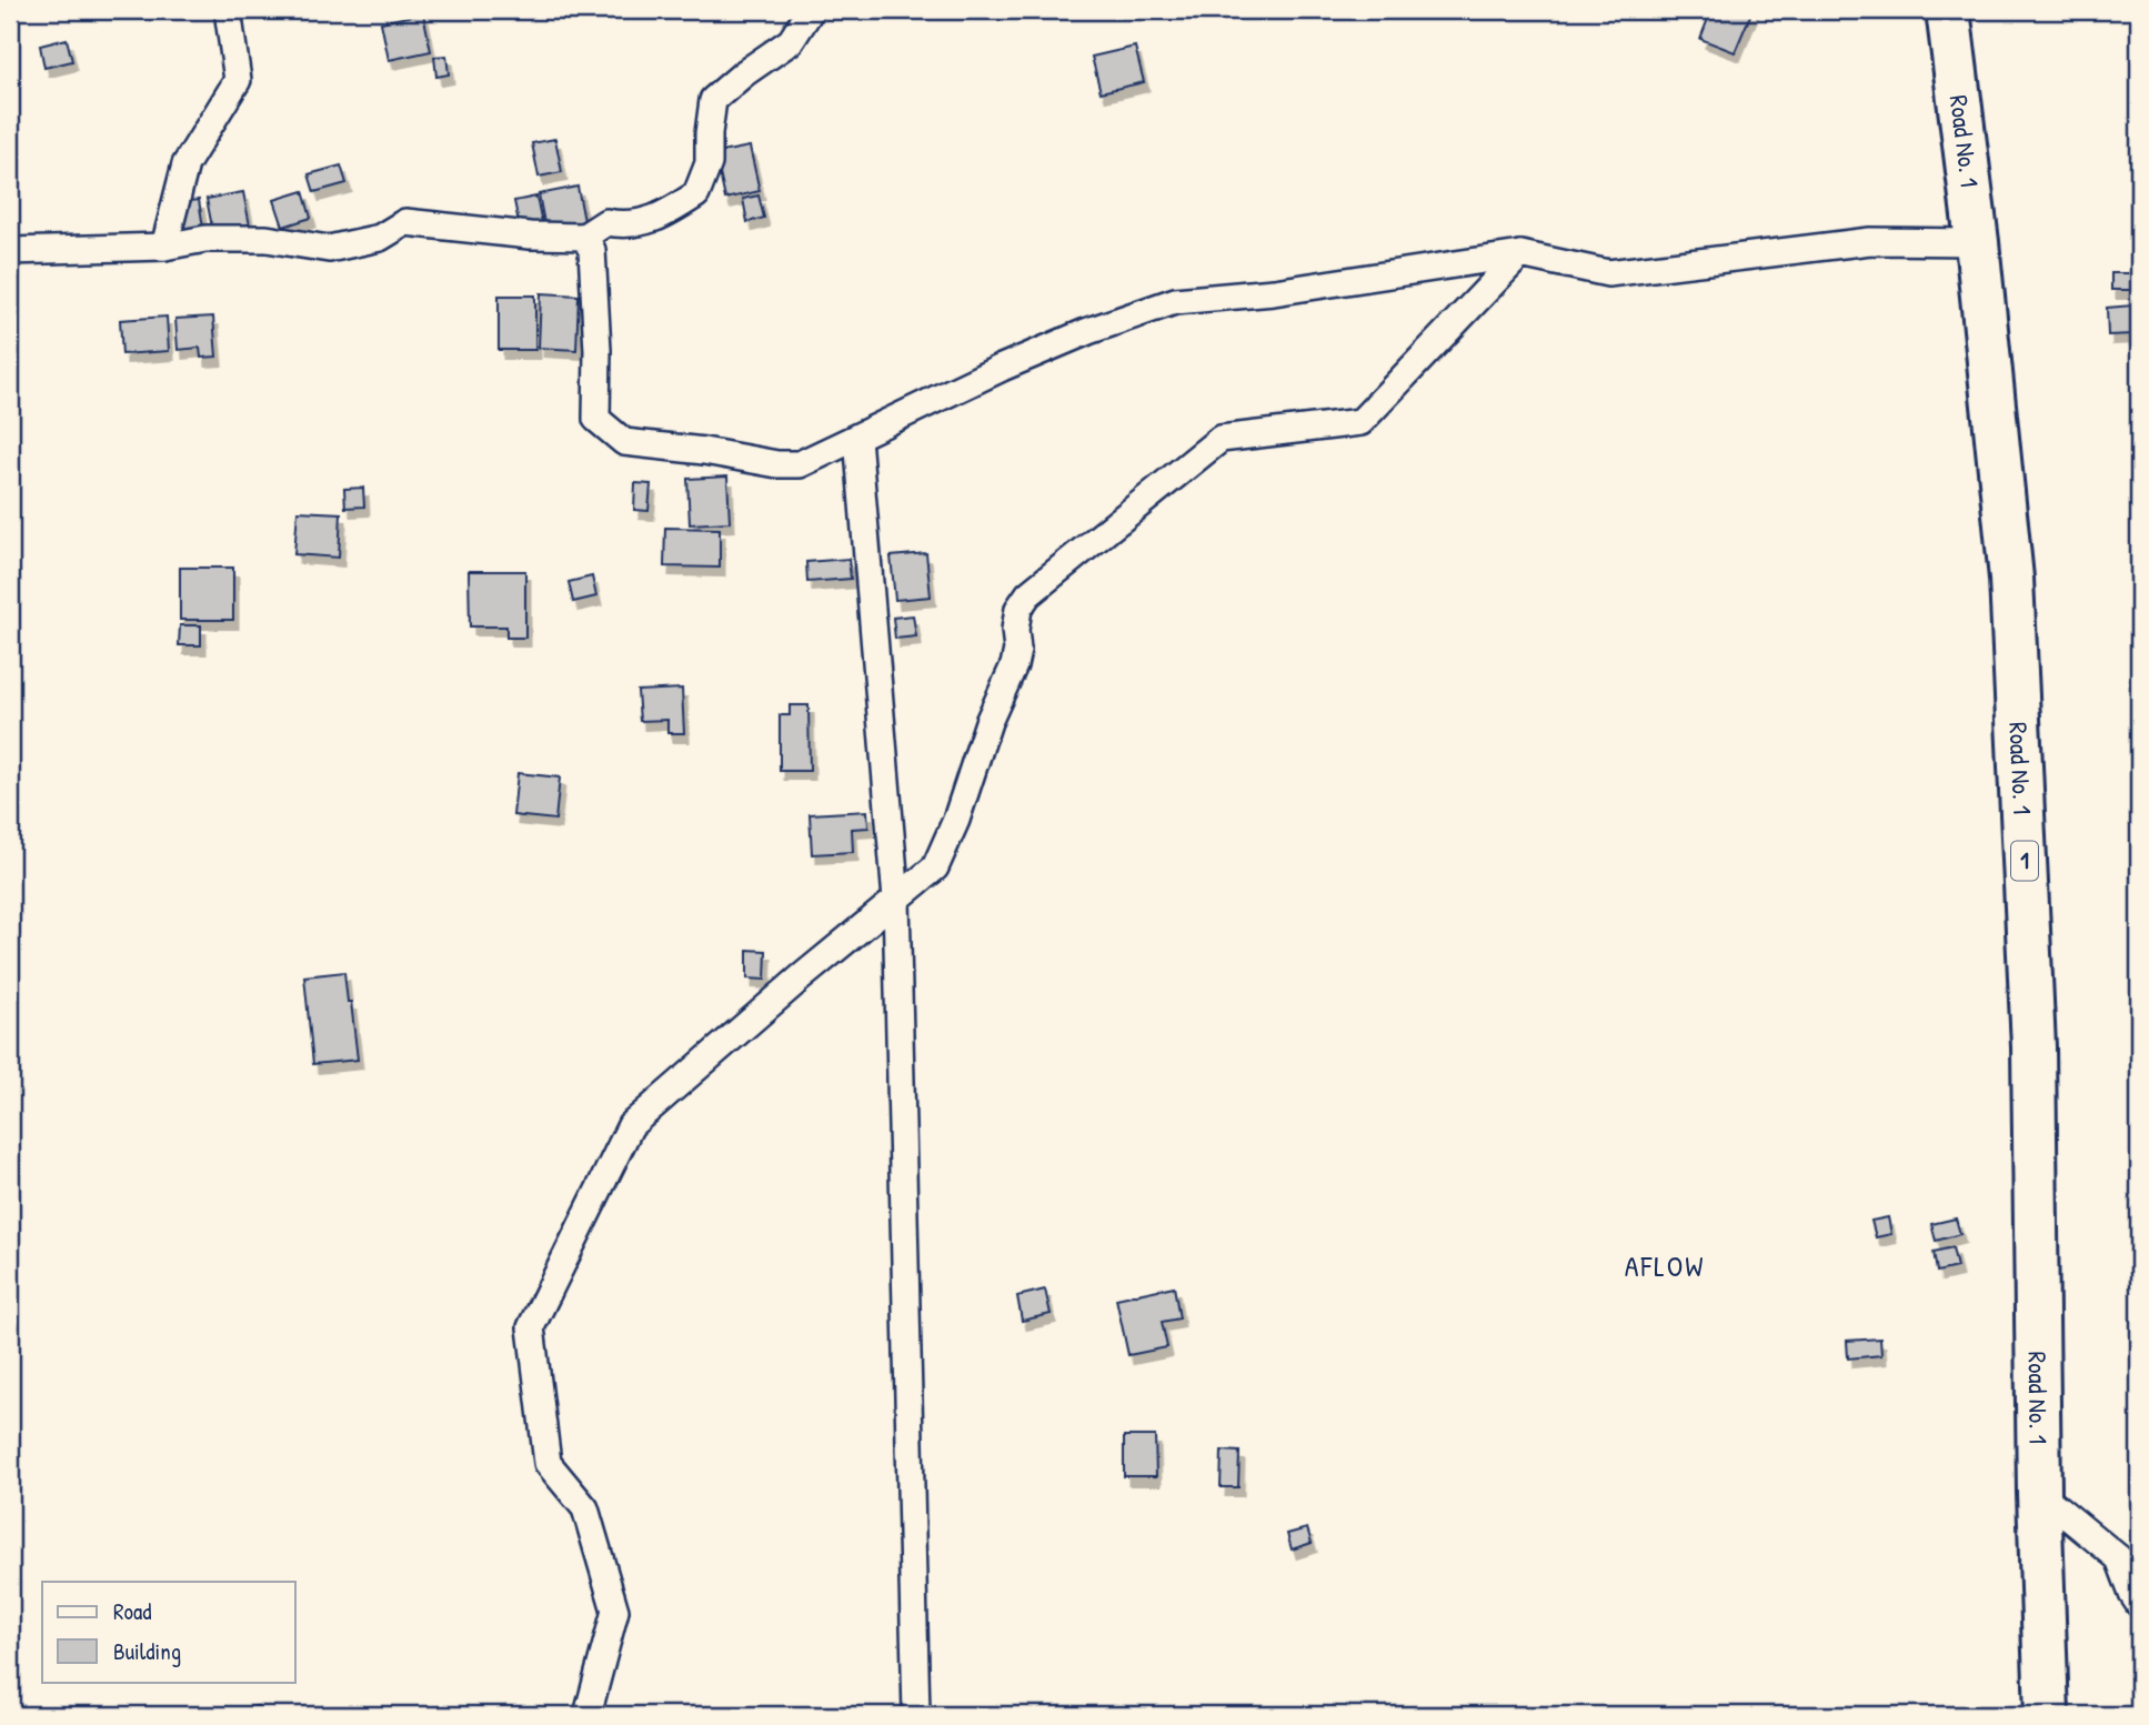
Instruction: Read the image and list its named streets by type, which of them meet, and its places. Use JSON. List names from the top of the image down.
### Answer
{
  "streets": {
    "highway": ["Road No. 1", "1"]
  },
  "districts": ["AFLOW"],
  "legend": ["Road", "Building"]
}
